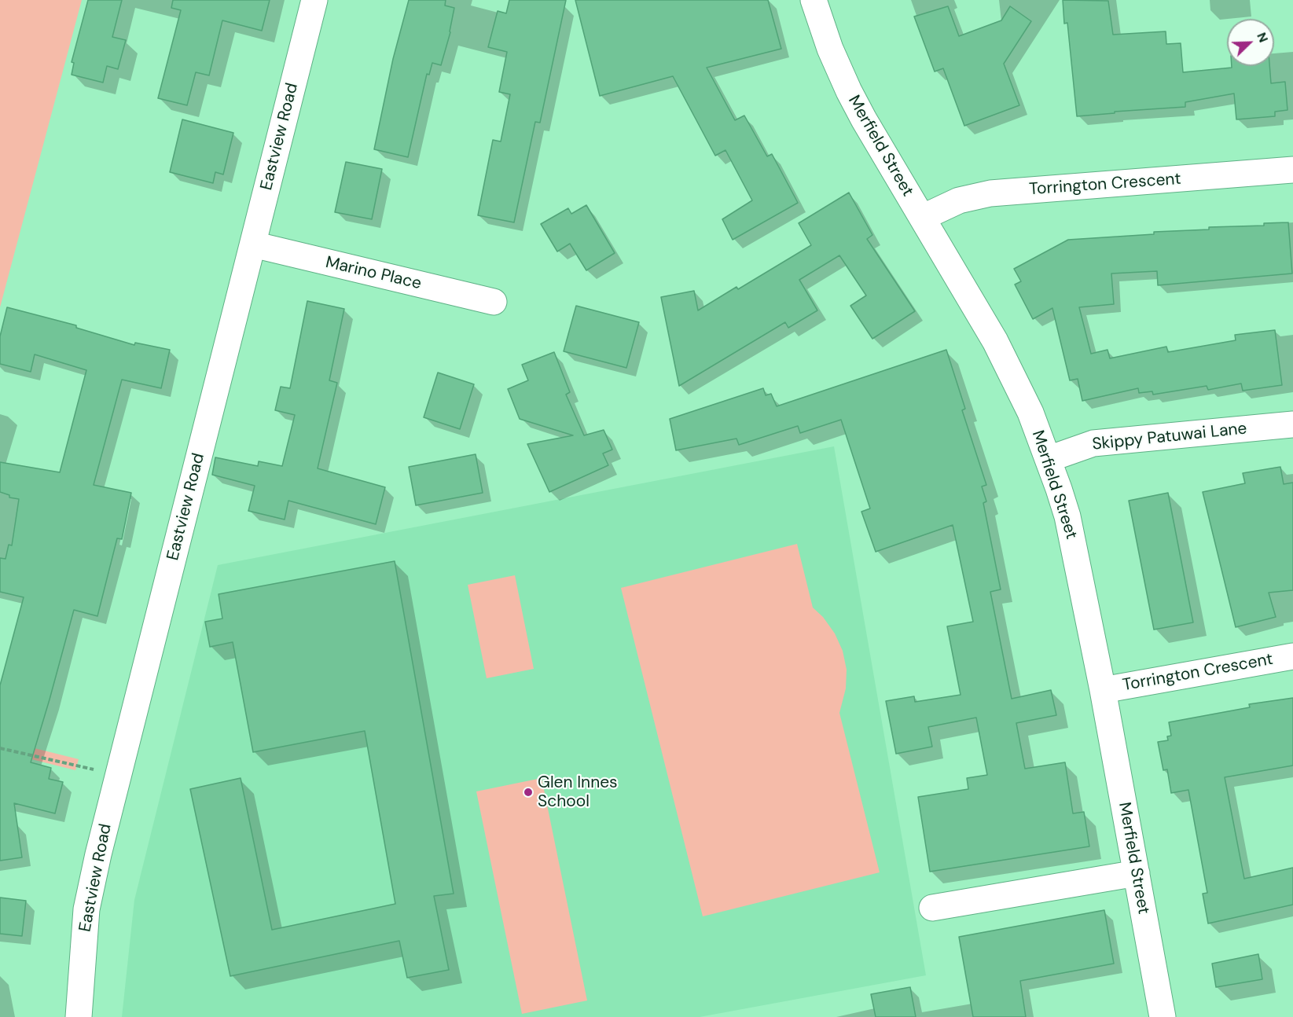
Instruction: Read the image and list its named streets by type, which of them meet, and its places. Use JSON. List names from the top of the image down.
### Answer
{
  "streets": {
    "street": [
      "Eastview Road",
      "Merfield Street",
      "Torrington Crescent",
      "Marino Place",
      "Skippy Patuwai Lane"
    ]
  },
  "crossings": [
    ["Eastview Road", "Marino Place"],
    ["Merfield Street", "Torrington Crescent"],
    ["Merfield Street", "Skippy Patuwai Lane"]
  ],
  "places": ["Glen Innes School"],
  "north": "top right"
}
